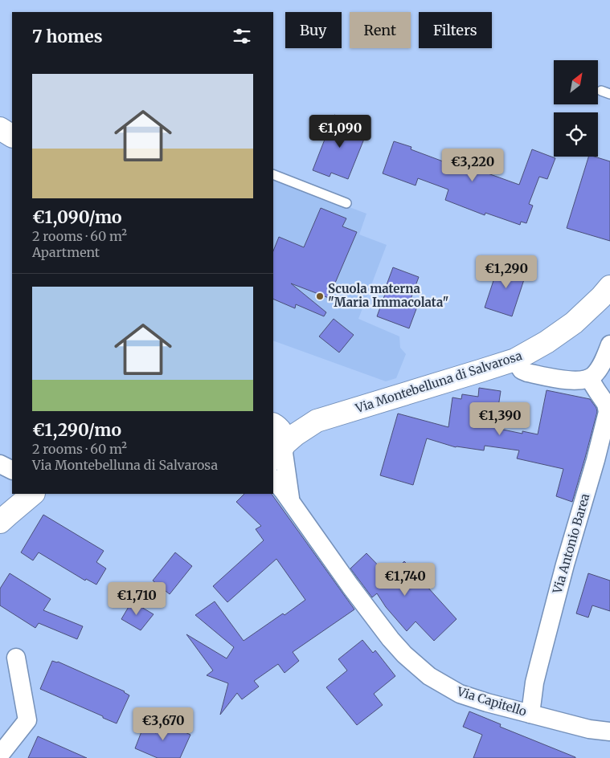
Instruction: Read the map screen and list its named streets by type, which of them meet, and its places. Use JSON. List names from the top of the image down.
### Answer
{
  "streets": {
    "street": ["Via Montebelluna di Salvarosa", "Via Antonio Barea", "Via Capitello"]
  },
  "crossings": [
    ["Via Antonio Barea", "Via Capitello"]
  ],
  "places": ["Scuola materna \"Maria Immacolata\""],
  "north": "top right",
  "page": {
    "chip": ["Buy", "Rent", "Filters"],
    "heading": "7 homes",
    "list": [
      {
        "name": "€1,090/mo",
        "note": "2 rooms · 60 m² · Apartment"
      },
      {
        "name": "€1,290/mo",
        "note": "2 rooms · 60 m² · Via Montebelluna di Salvarosa"
      }
    ],
    "price": [
      "€1,090",
      "€3,220",
      "€1,290",
      "€1,390",
      "€1,740",
      "€1,710",
      "€3,670"
    ]
  }
}
